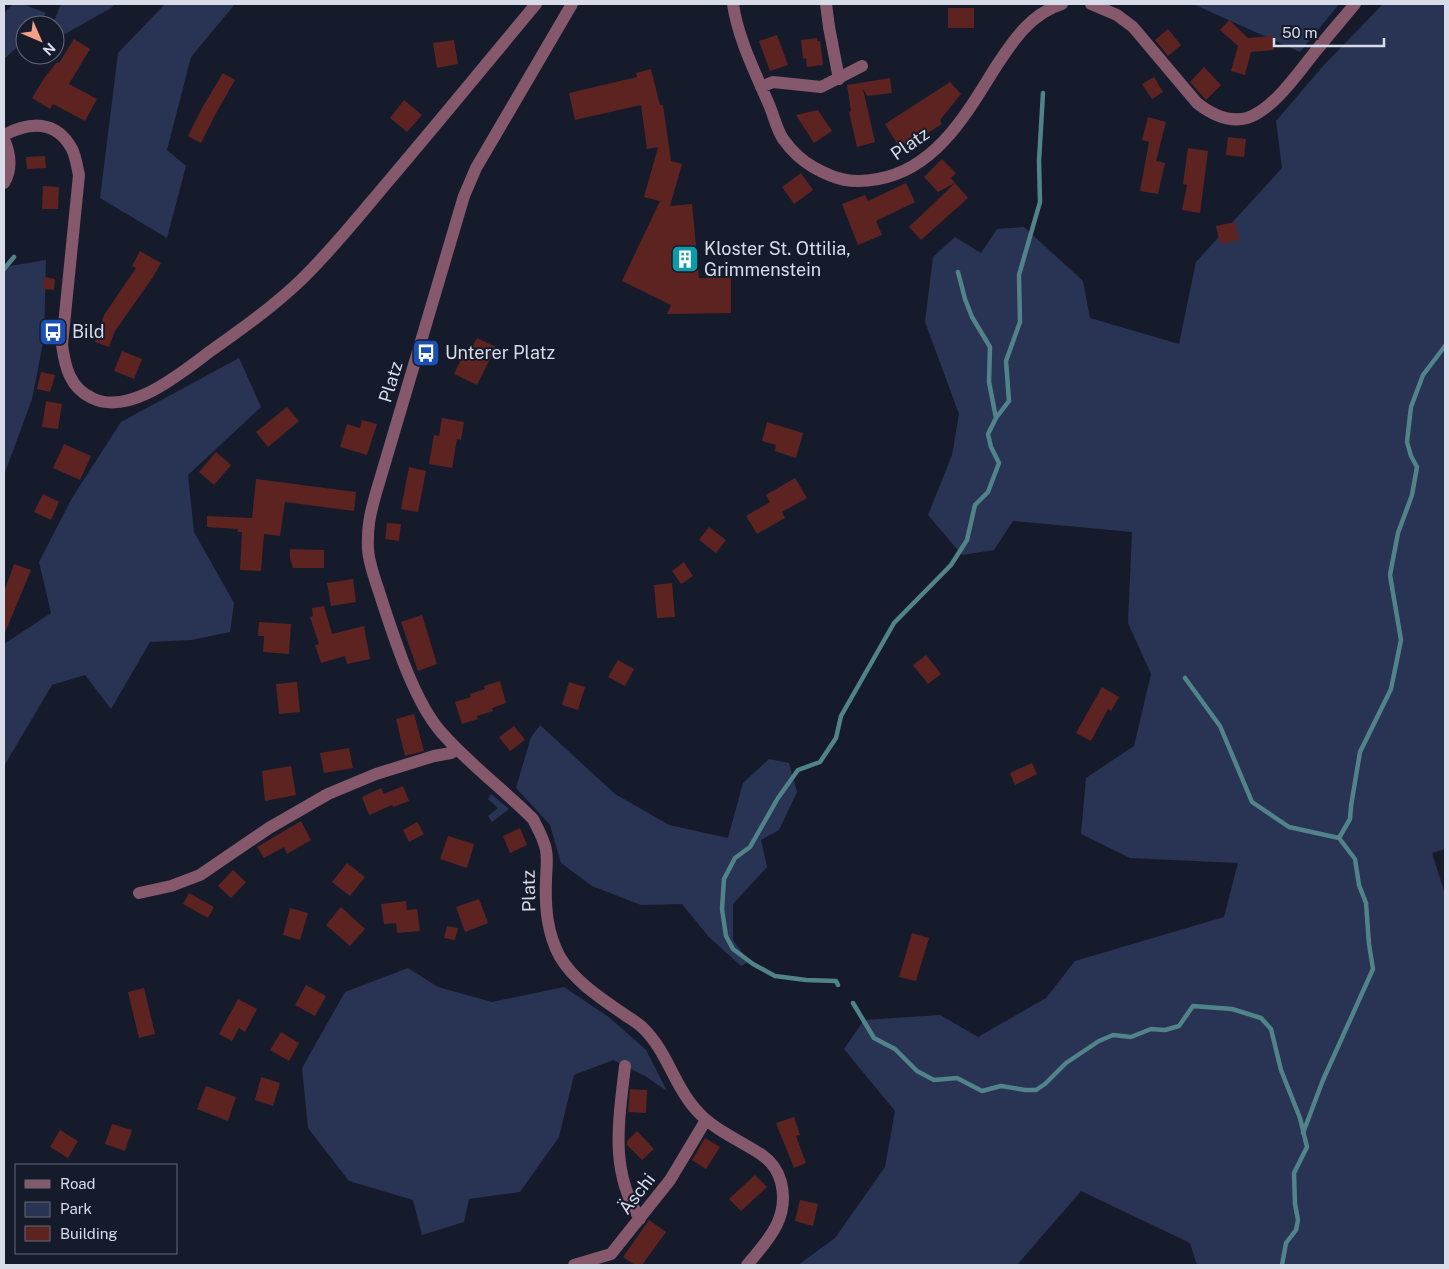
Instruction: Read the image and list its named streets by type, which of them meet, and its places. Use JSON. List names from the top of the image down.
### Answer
{
  "streets": {
    "street": ["Platz", "Äschi"]
  },
  "crossings": [
    ["Platz", "Äschi"]
  ],
  "places": {
    "building": ["Kloster St. Ottilia, Grimmenstein"],
    "bus stop": ["Bild", "Unterer Platz"]
  },
  "legend": ["Road", "Park", "Building"],
  "scale_bar": "50 m",
  "north": "bottom right"
}
